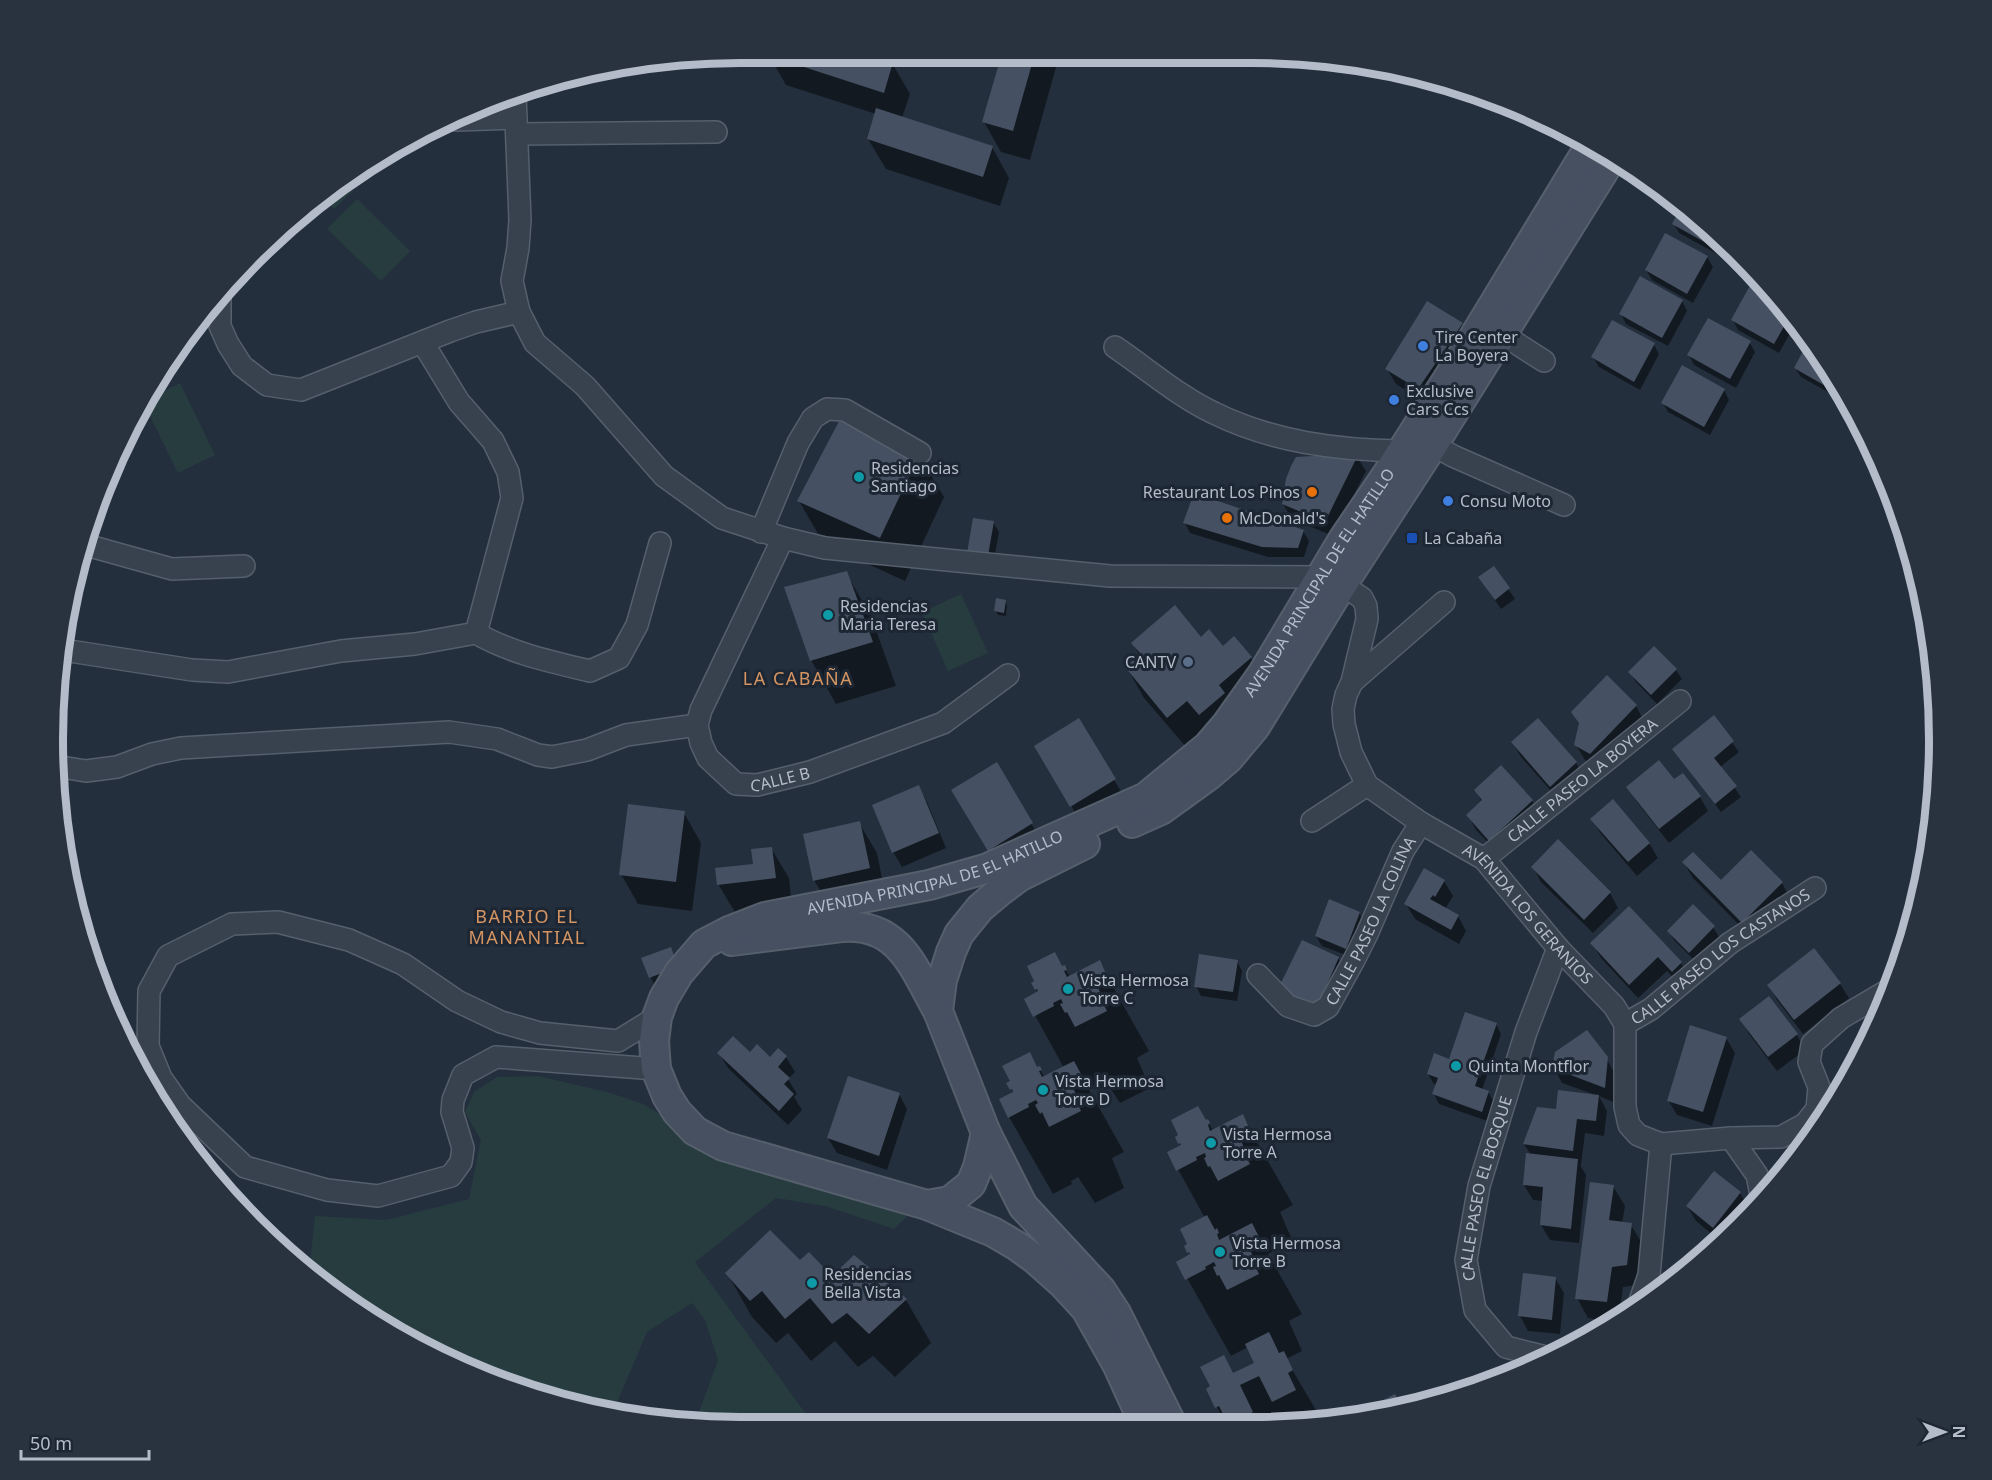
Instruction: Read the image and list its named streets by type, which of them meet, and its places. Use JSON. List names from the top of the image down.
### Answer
{
  "streets": {
    "main road": ["AVENIDA PRINCIPAL DE EL HATILLO"],
    "street": [
      "CALLE B",
      "CALLE PASEO LA BOYERA",
      "AVENIDA LOS GERANIOS",
      "CALLE PASEO LA COLINA",
      "CALLE PASEO LOS CASTANOS",
      "CALLE PASEO EL BOSQUE"
    ]
  },
  "crossings": [
    ["AVENIDA PRINCIPAL DE EL HATILLO", "AVENIDA LOS GERANIOS"],
    ["CALLE PASEO LA BOYERA", "AVENIDA LOS GERANIOS"],
    ["AVENIDA LOS GERANIOS", "CALLE PASEO LA COLINA"],
    ["AVENIDA LOS GERANIOS", "CALLE PASEO LOS CASTANOS"],
    ["AVENIDA LOS GERANIOS", "CALLE PASEO EL BOSQUE"]
  ],
  "districts": ["LA CABAÑA", "BARRIO EL MANANTIAL"],
  "places": {
    "other": [
      "Tire Center La Boyera",
      "Exclusive Cars Ccs",
      "Residencias Santiago",
      "Restaurant Los Pinos",
      "Consu Moto",
      "McDonald's",
      "Residencias Maria Teresa",
      "CANTV",
      "Vista Hermosa Torre C",
      "Quinta Montflor",
      "Vista Hermosa Torre D",
      "Vista Hermosa Torre A",
      "Vista Hermosa Torre B",
      "Residencias Bella Vista"
    ],
    "transit": ["La Cabaña"]
  },
  "scale_bar": "50 m",
  "north": "right"
}
